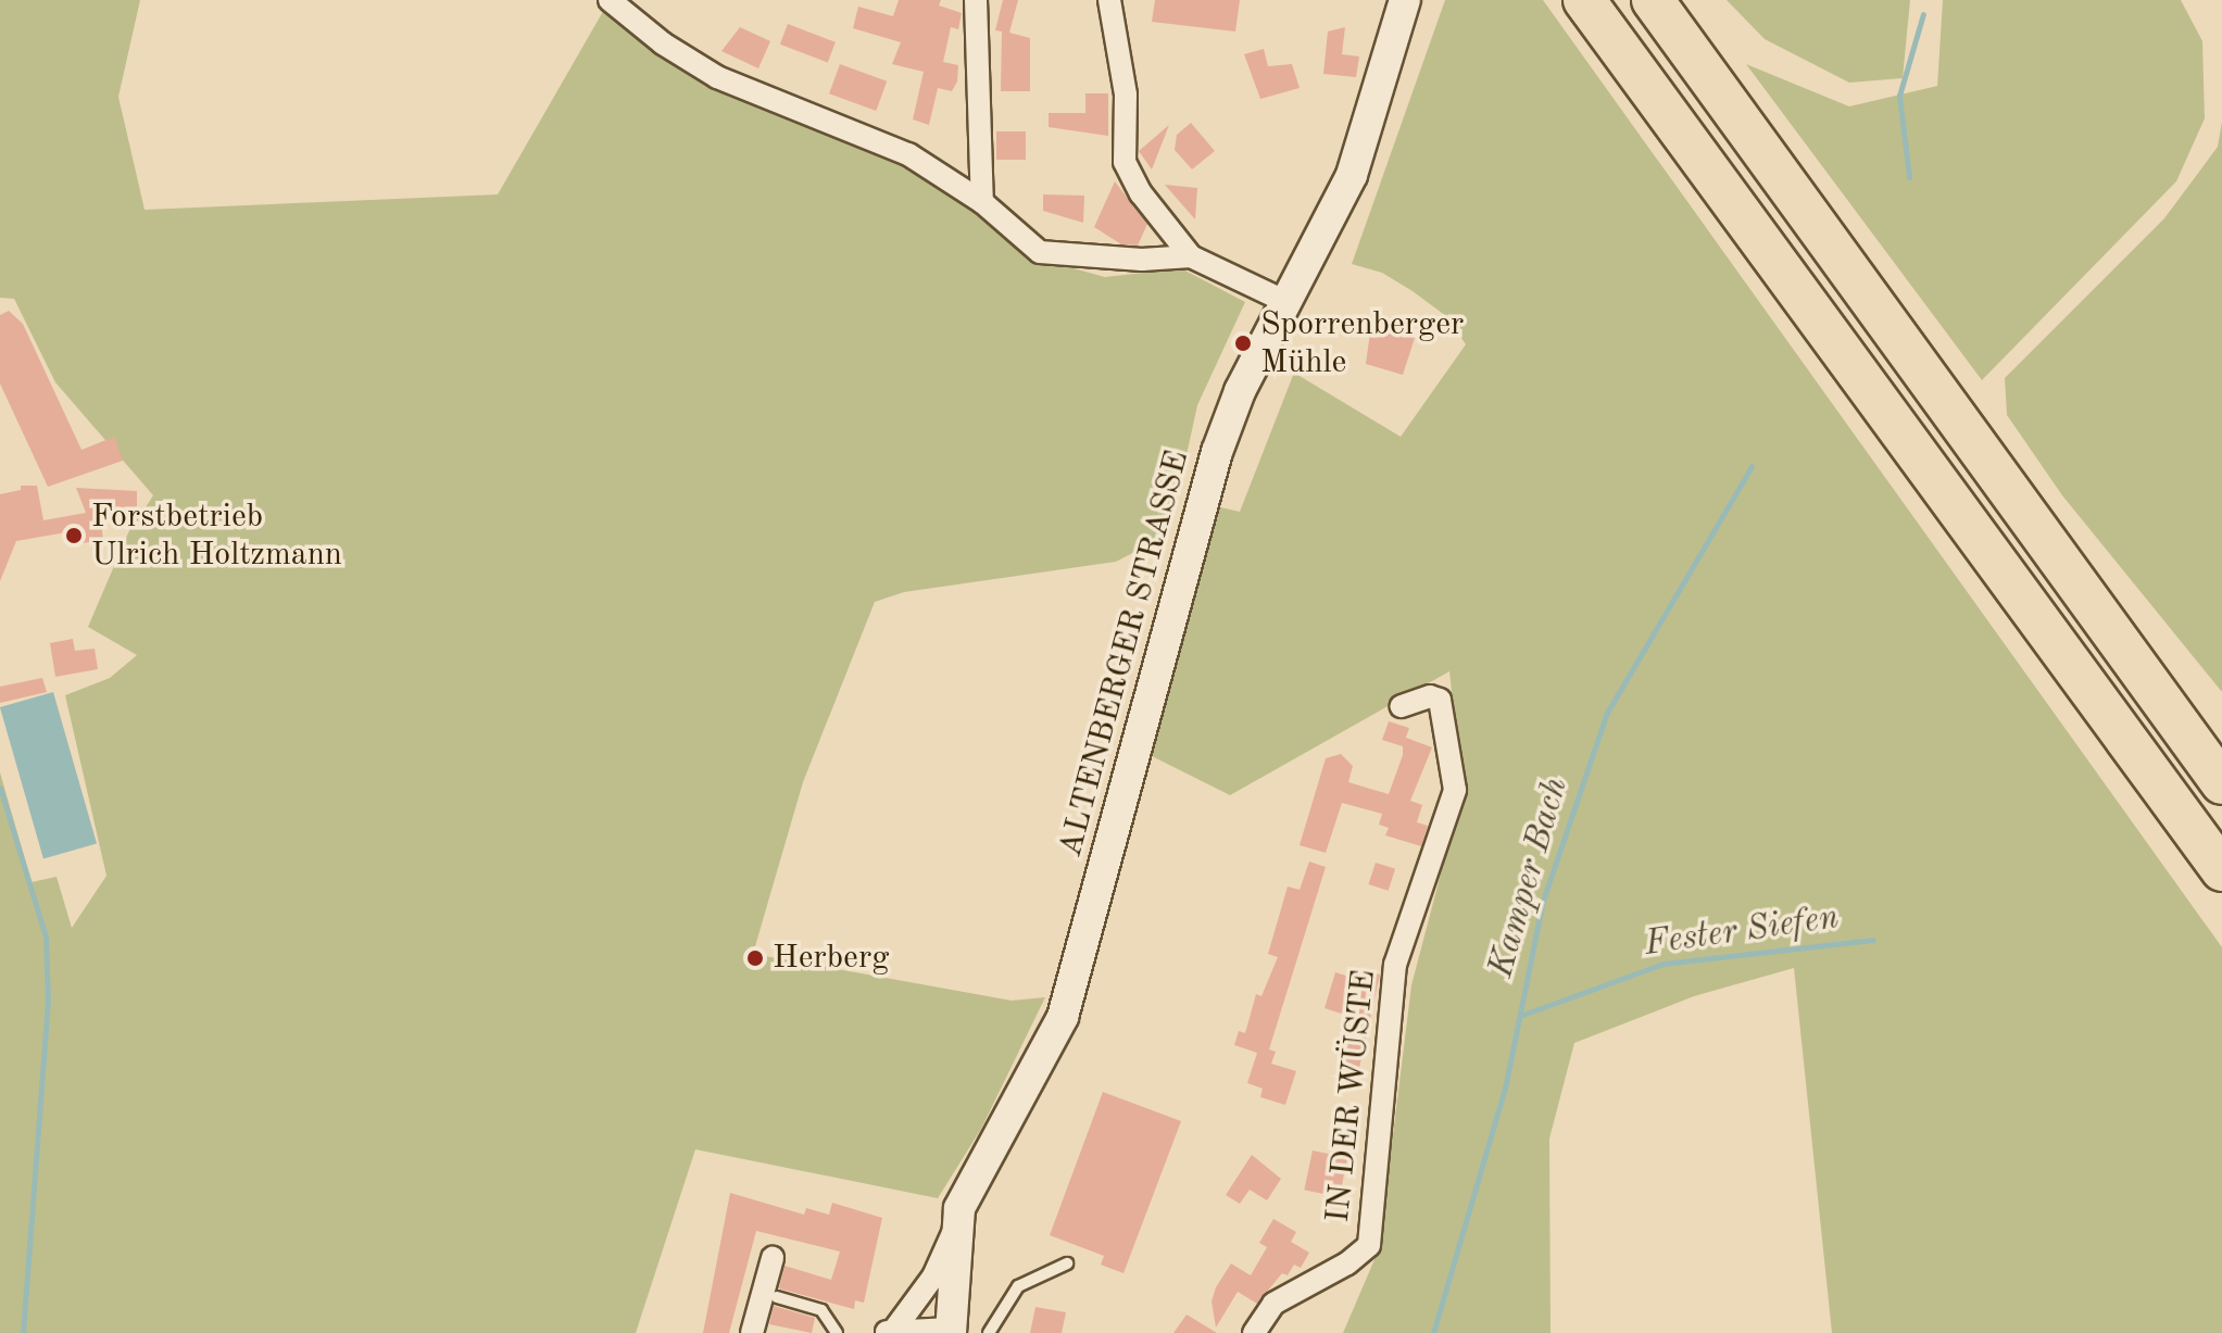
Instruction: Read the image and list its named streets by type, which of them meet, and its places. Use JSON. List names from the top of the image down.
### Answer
{
  "streets": {
    "main road": ["ALTENBERGER STRASSE"],
    "street": ["IN DER WÜSTE"]
  },
  "water": ["Kamper Bach", "Fester Siefen"],
  "places": ["Sporrenberger Mühle", "Forstbetrieb Ulrich Holtzmann", "Herberg"]
}
